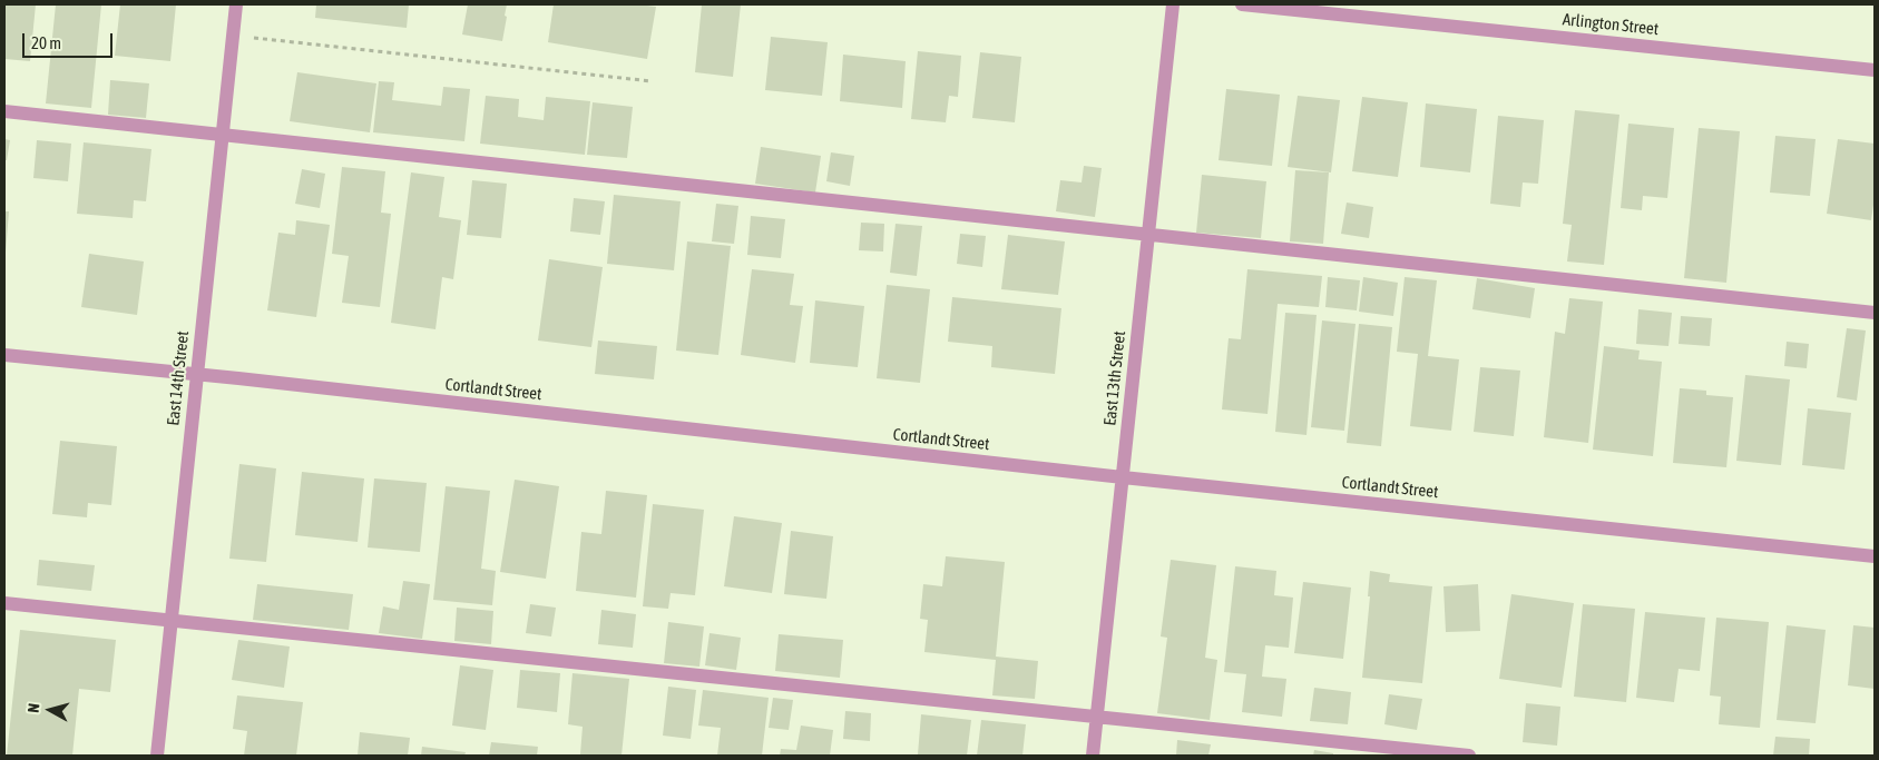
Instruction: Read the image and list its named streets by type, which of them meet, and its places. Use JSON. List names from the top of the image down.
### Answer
{
  "streets": {
    "street": [
      "Arlington Street",
      "East 14th Street",
      "East 13th Street",
      "Cortlandt Street"
    ]
  },
  "crossings": [
    ["East 14th Street", "Cortlandt Street"],
    ["East 13th Street", "Cortlandt Street"]
  ],
  "scale_bar": "20 m",
  "north": "left"
}
